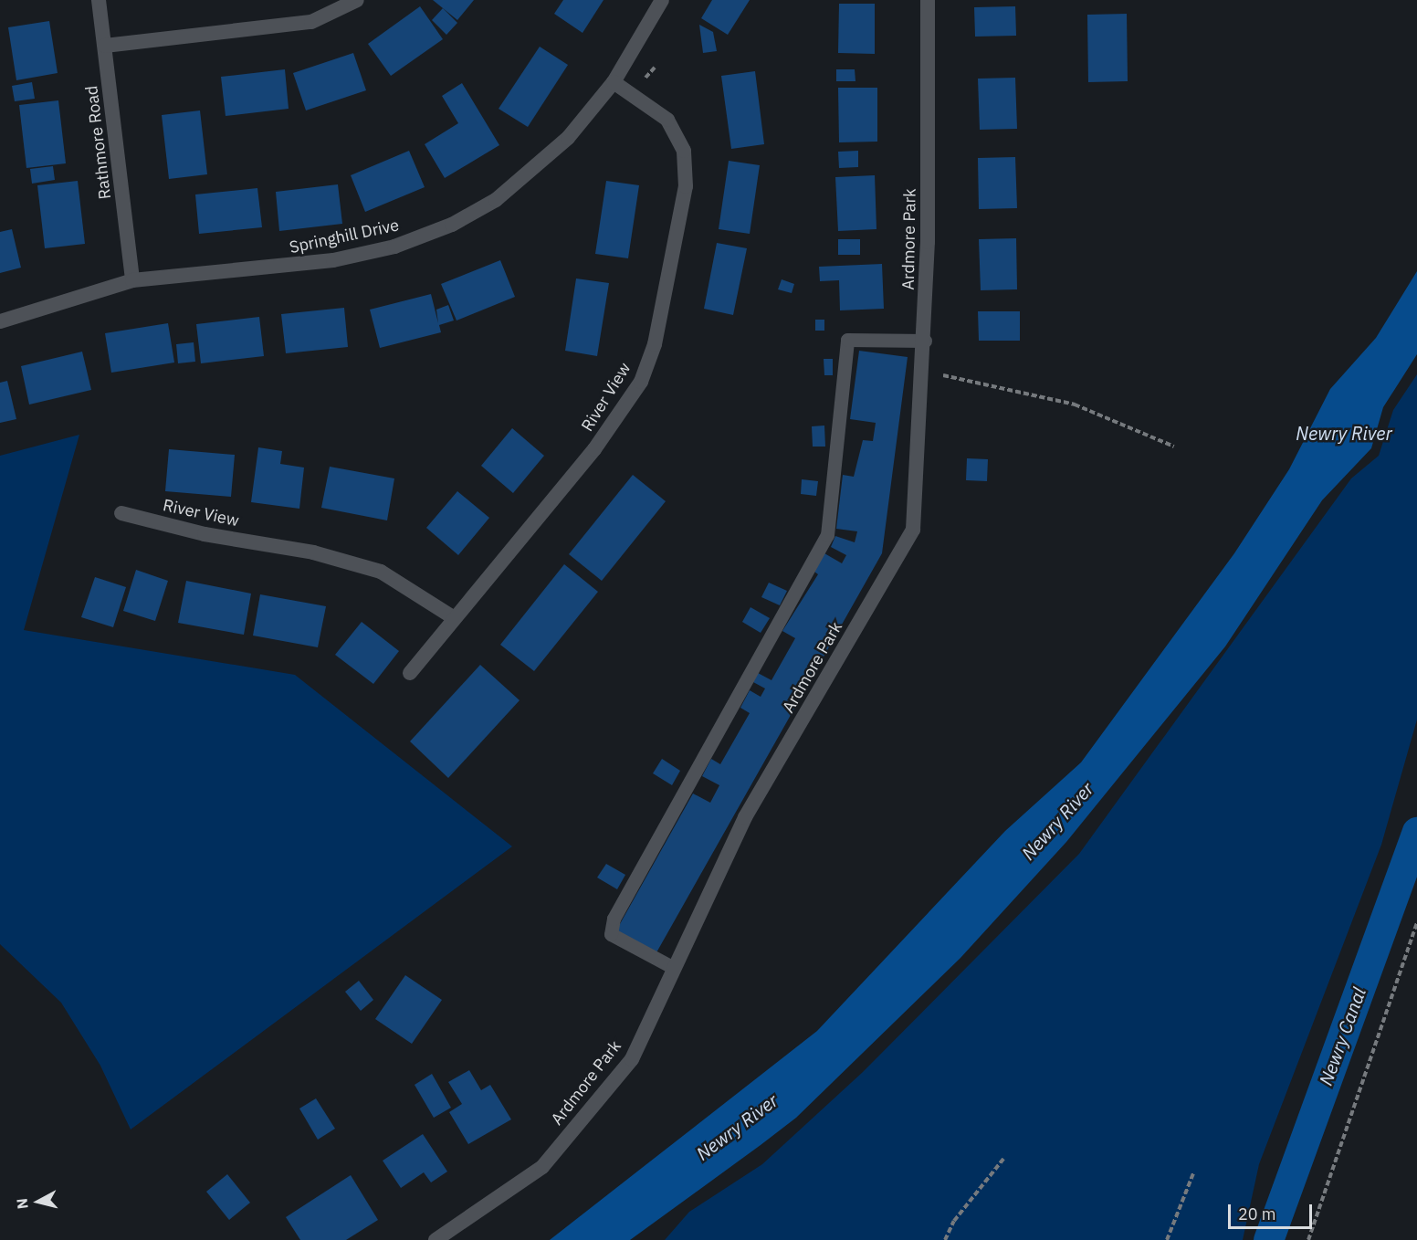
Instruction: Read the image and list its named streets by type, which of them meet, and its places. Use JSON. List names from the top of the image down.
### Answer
{
  "streets": {
    "street": [
      "Rathmore Road",
      "Springhill Drive",
      "Ardmore Park",
      "River View"
    ]
  },
  "crossings": [
    ["Rathmore Road", "Springhill Drive"],
    ["Springhill Drive", "River View"]
  ],
  "water": ["Newry River", "Newry Canal"],
  "scale_bar": "20 m",
  "north": "left"
}
